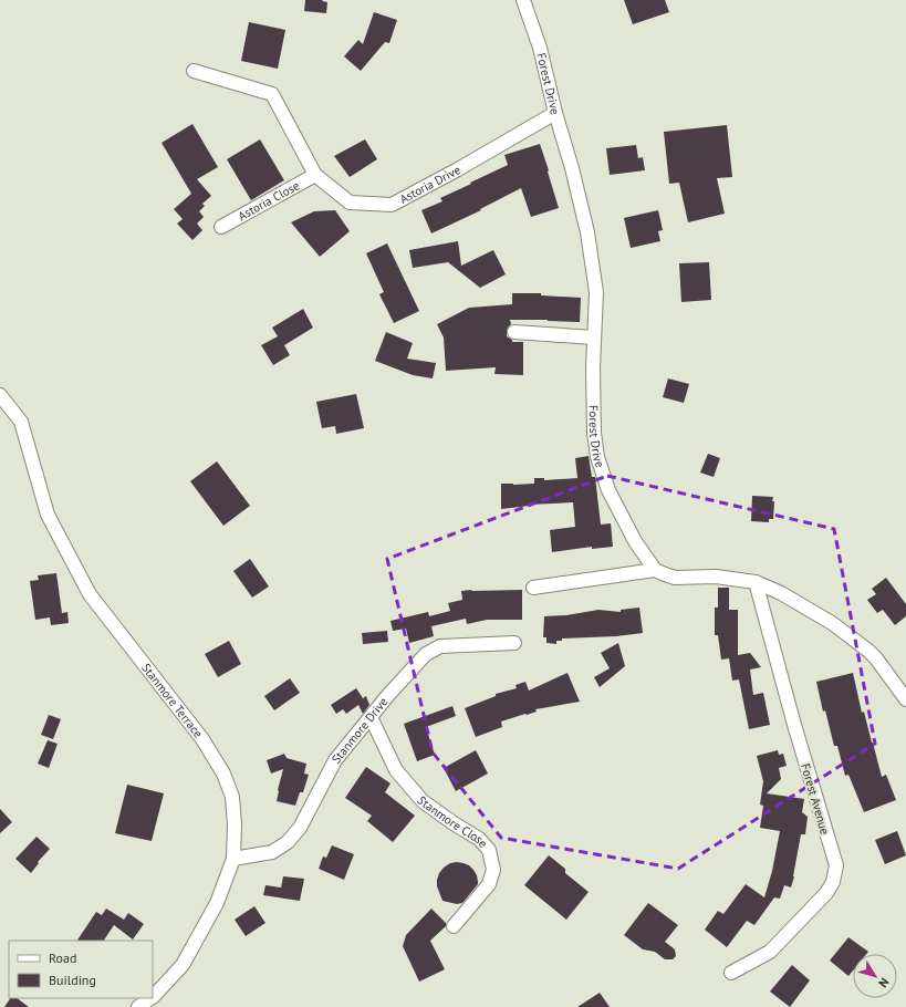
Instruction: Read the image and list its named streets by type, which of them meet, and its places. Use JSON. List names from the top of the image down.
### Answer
{
  "streets": {
    "street": [
      "Forest Drive",
      "Astoria Drive",
      "Astoria Close",
      "Stanmore Terrace",
      "Stanmore Drive",
      "Forest Avenue",
      "Stanmore Close"
    ]
  },
  "crossings": [
    ["Forest Drive", "Astoria Drive"],
    ["Astoria Drive", "Astoria Close"],
    ["Stanmore Terrace", "Stanmore Drive"],
    ["Stanmore Drive", "Stanmore Close"]
  ],
  "legend": ["Road", "Building"],
  "north": "bottom right"
}
